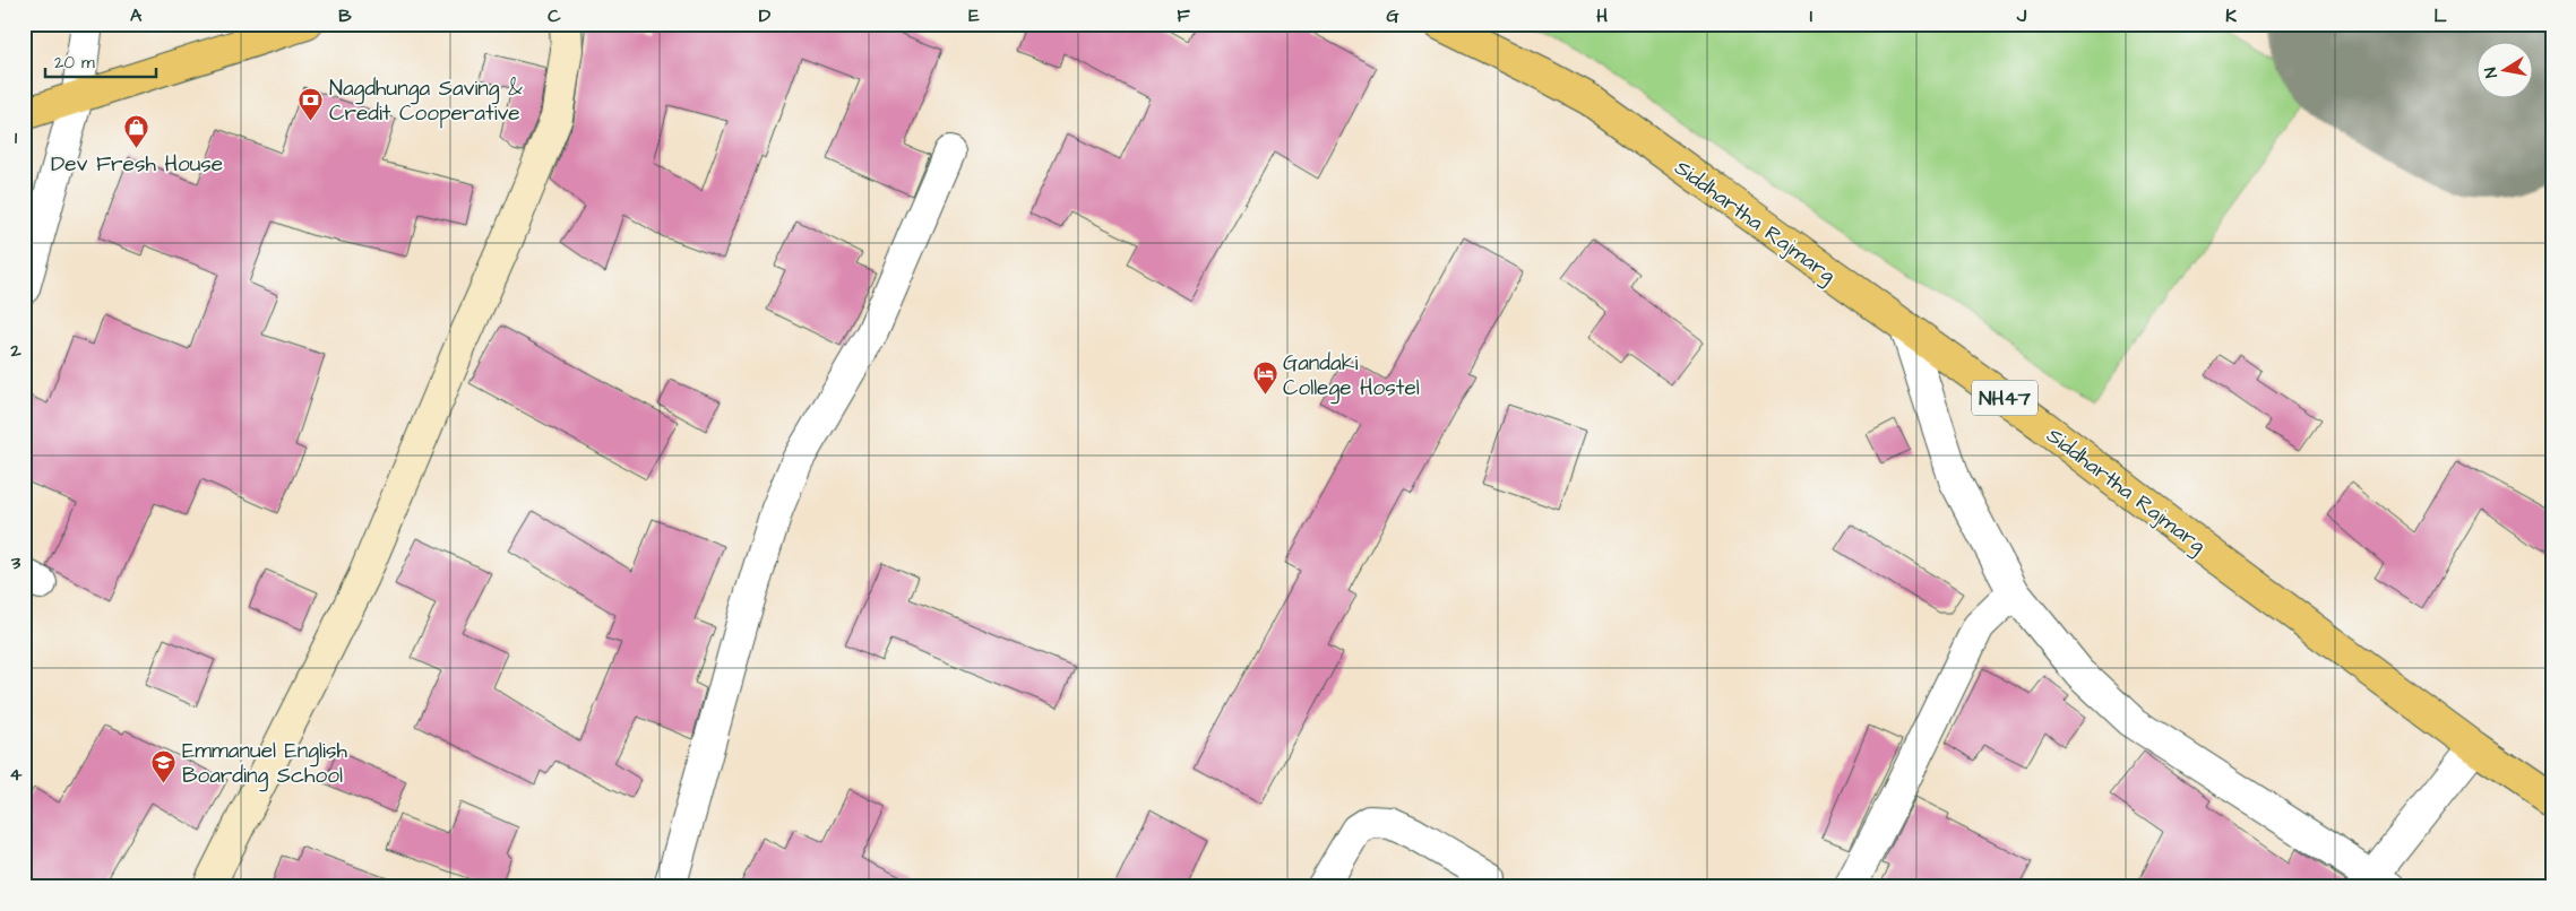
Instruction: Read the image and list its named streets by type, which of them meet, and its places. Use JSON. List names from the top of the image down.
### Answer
{
  "streets": {
    "highway": ["Siddhartha Rajmarg", "NH47"]
  },
  "places": {
    "bank": ["Nagdhunga Saving & Credit Cooperative"],
    "shop": ["Dev Fresh House"],
    "hotel": ["Gandaki College Hostel"],
    "school or university": ["Emmanuel English Boarding School"]
  },
  "scale_bar": "20 m",
  "north": "left",
  "grid": {
    "columns": [
      "A",
      "B",
      "C",
      "D",
      "E",
      "F",
      "G",
      "H",
      "I",
      "J",
      "K",
      "L"
    ],
    "rows": [
      "1",
      "2",
      "3",
      "4"
    ]
  }
}
